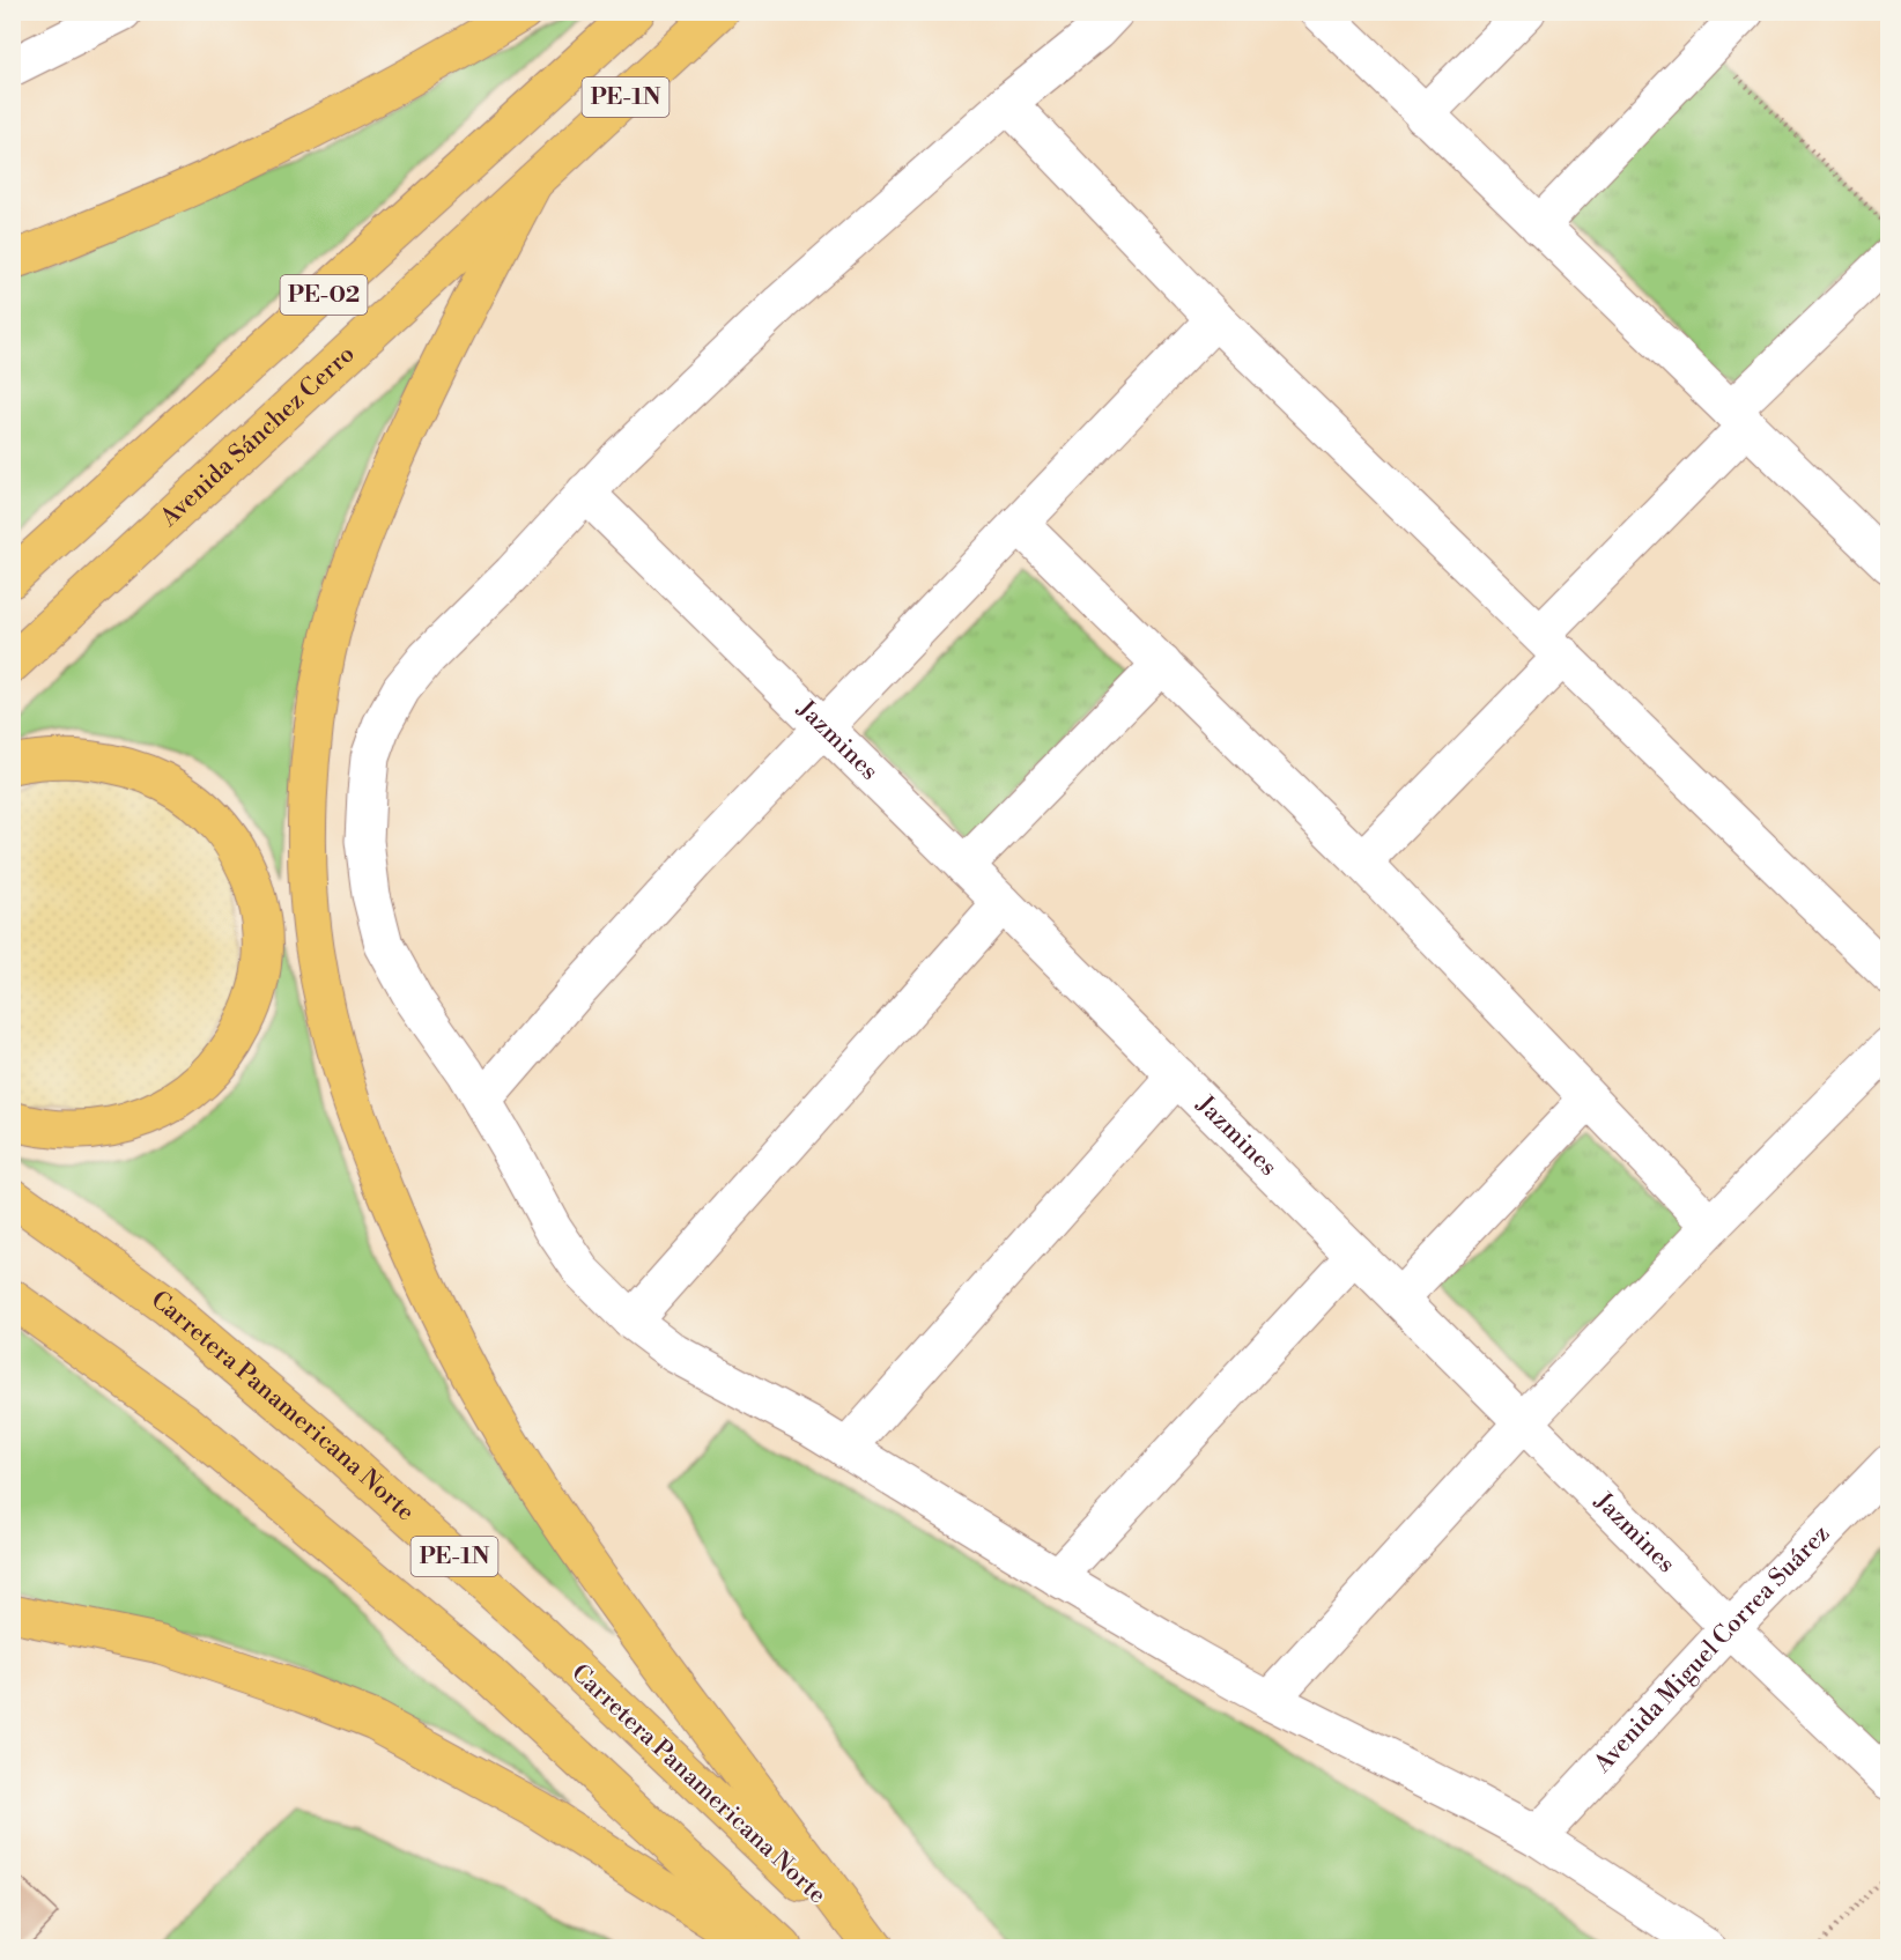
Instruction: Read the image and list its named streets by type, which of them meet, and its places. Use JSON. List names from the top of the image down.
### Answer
{
  "streets": {
    "highway": [
      "PE-1N",
      "PE-02",
      "Avenida Sánchez Cerro",
      "Carretera Panamericana Norte"
    ],
    "street": ["Jazmines", "Avenida Miguel Correa Suárez"]
  },
  "crossings": [
    ["Jazmines", "Avenida Miguel Correa Suárez"]
  ]
}
